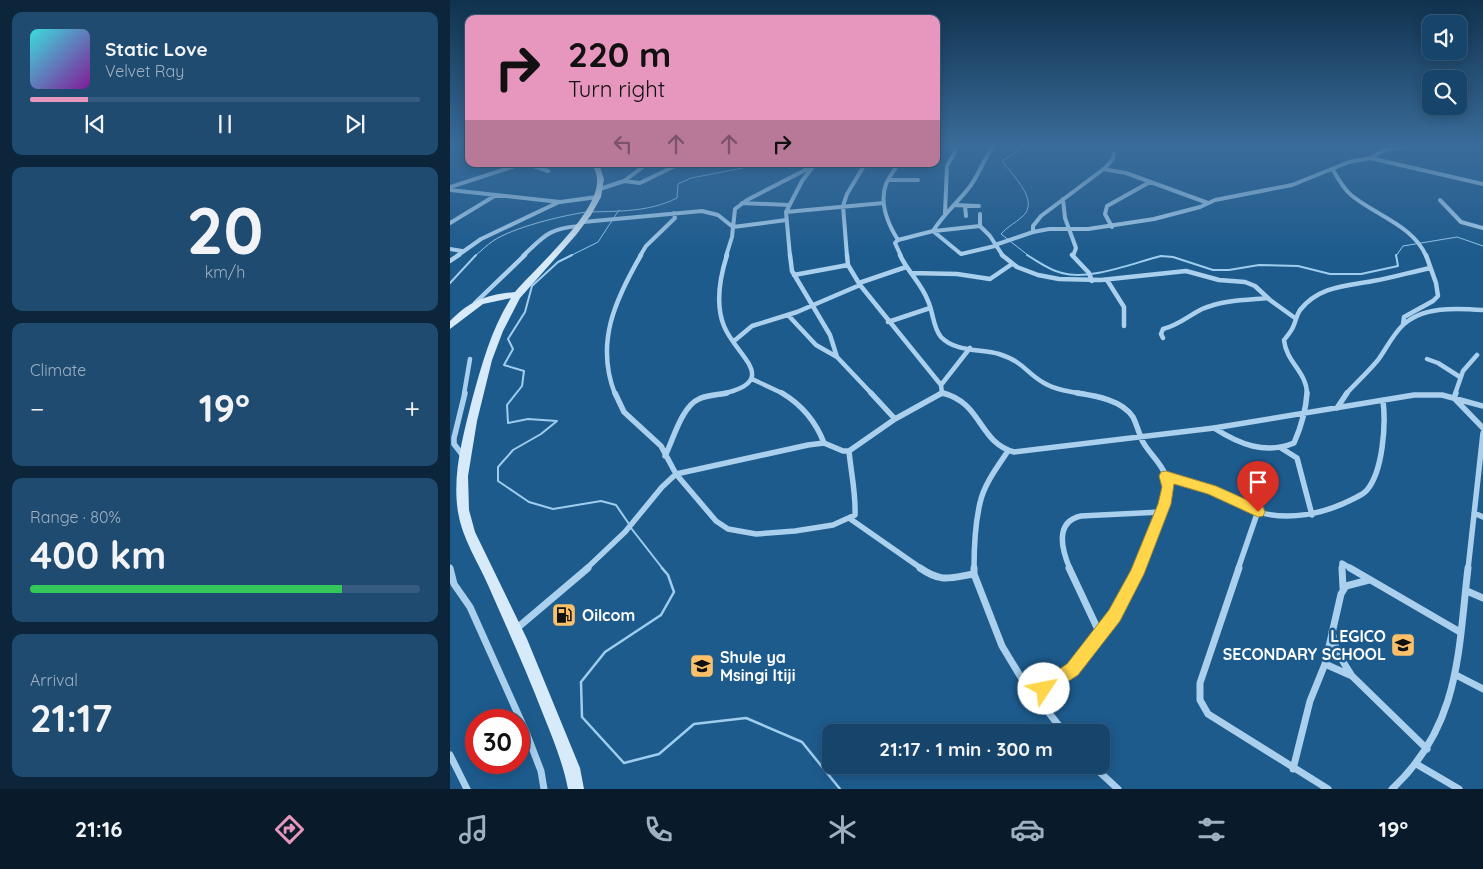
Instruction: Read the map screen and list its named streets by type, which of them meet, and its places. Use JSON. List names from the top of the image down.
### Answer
{
  "places": {
    "fuel station": ["Oilcom"],
    "school or university": ["LEGICO SECONDARY SCHOOL", "Shule ya Msingi Itiji"]
  },
  "page": {
    "turn": ["220 m", "Turn right"],
    "song": ["Static Love", "Velvet Ray"],
    "tile": [
      ["20", "km/h"],
      "Climate",
      ["Range · 80%", "400 km"],
      ["Arrival", "21:17"]
    ],
    "heat": ["−", "19°", "+"],
    "limit": "30",
    "trip": "21:17 · 1 min · 300 m",
    "tabs": ["21:16", "19°"]
  }
}
